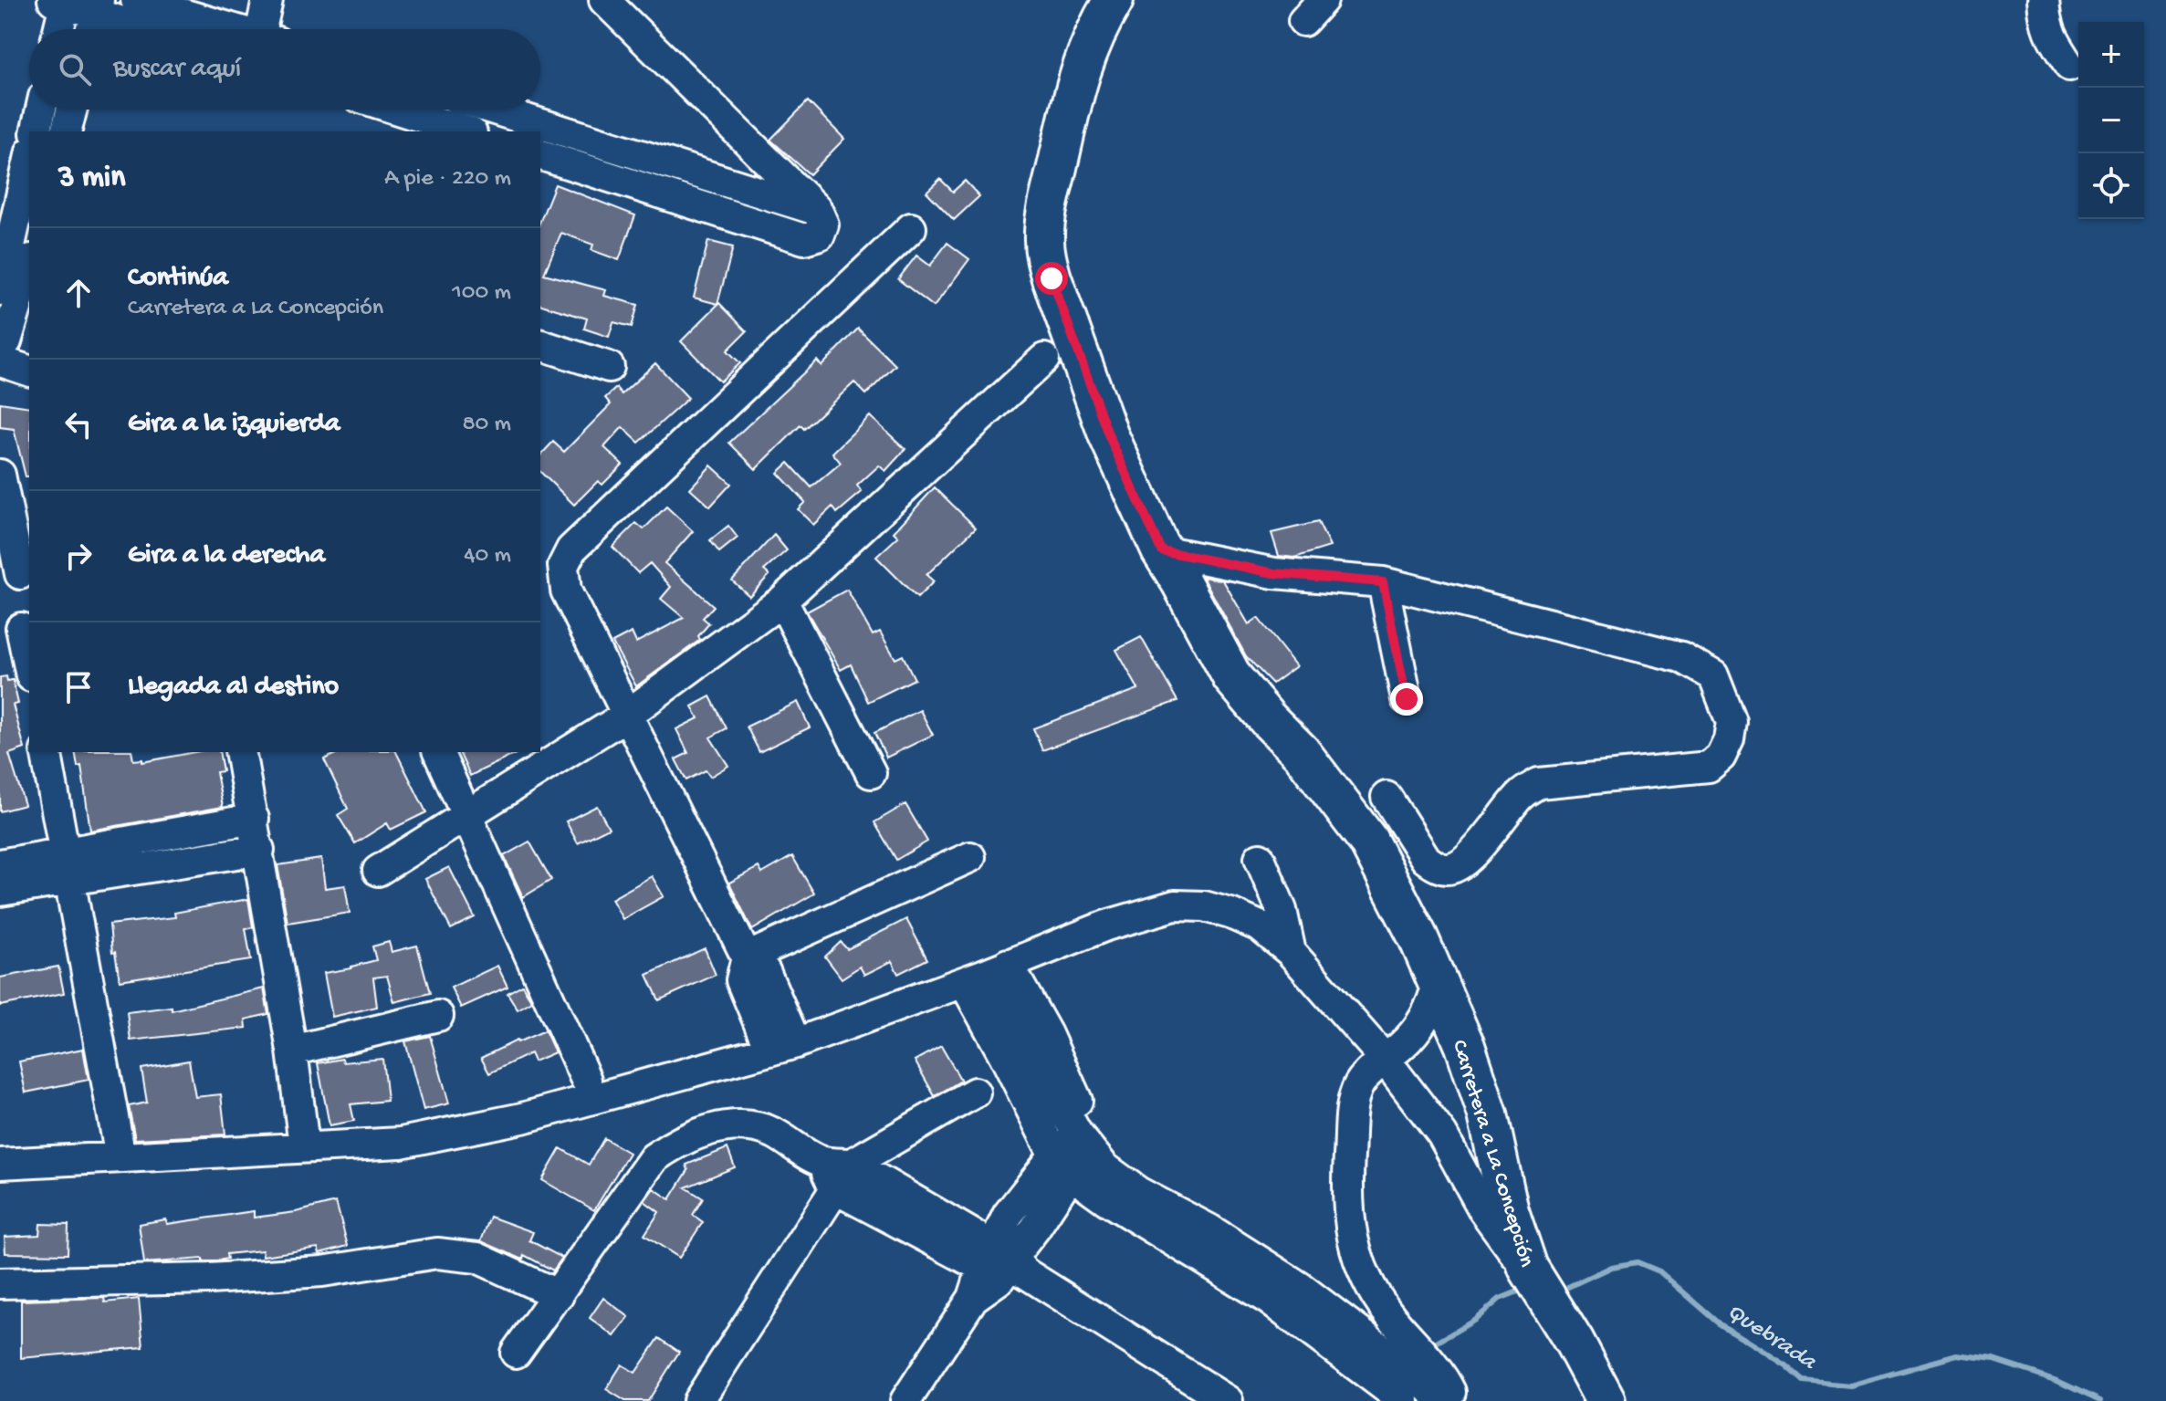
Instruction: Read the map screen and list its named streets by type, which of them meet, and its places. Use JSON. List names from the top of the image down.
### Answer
{
  "streets": {
    "main road": ["Carretera a La Concepción"]
  },
  "water": ["Quebrada"],
  "page": {
    "map_buttons": ["+", "−"],
    "search": "Buscar aquí",
    "heading": ["3 min", "A pie · 220 m"],
    "list": [
      ["Continúa", "Carretera a La Concepción", "100 m"],
      ["Gira a la izquierda", "80 m"],
      ["Gira a la derecha", "40 m"],
      "Llegada al destino"
    ]
  }
}
